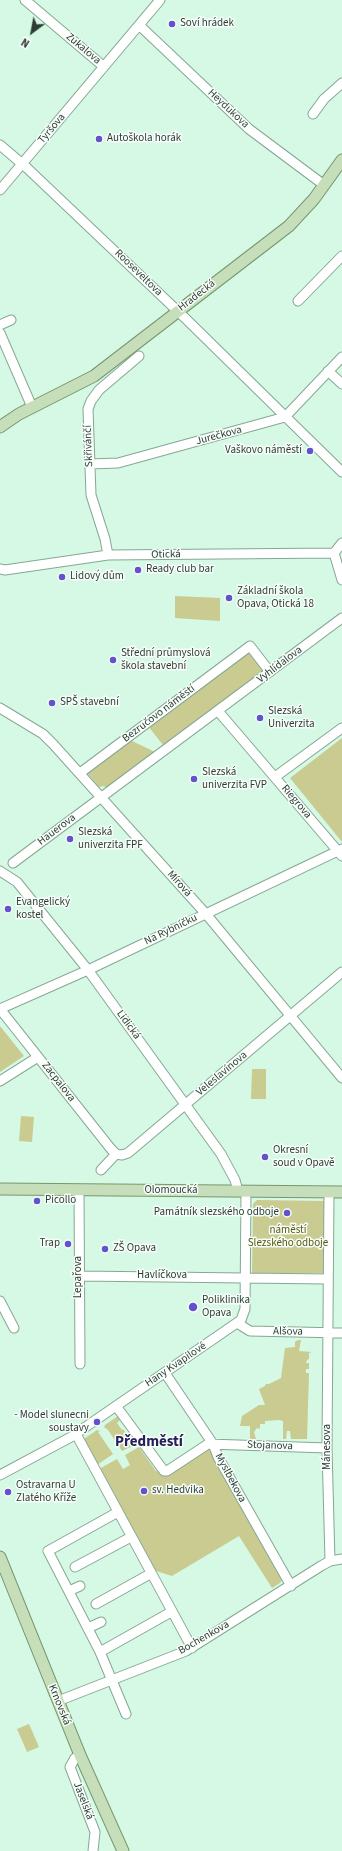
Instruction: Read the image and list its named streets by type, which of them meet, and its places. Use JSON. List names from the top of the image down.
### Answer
{
  "streets": {
    "main road": ["Hradecká", "Olomoucká", "Krnovská"],
    "street": [
      "Zukalova",
      "Heydukova",
      "Tyršova",
      "Rooseveltova",
      "Jurečkova",
      "Skřivánčí",
      "Otická",
      "Vyhlídalova",
      "Bezručovo náměstí",
      "Riegrova",
      "Hauerova",
      "Mírová",
      "Na Rybníčku",
      "Lidická",
      "Veleslavínova",
      "Zacpalova",
      "Havlíčkova",
      "Lepařova",
      "Alšova",
      "Hany Kvapilové",
      "Stojanova",
      "Mánesova",
      "Myslbekova",
      "Bochenkova",
      "Jaselská"
    ]
  },
  "crossings": [
    ["Zukalova", "Tyršova"],
    ["Heydukova", "Tyršova"],
    ["Heydukova", "Hradecká"],
    ["Tyršova", "Rooseveltova"],
    ["Rooseveltova", "Hradecká"],
    ["Rooseveltova", "Jurečkova"],
    ["Jurečkova", "Skřivánčí"],
    ["Skřivánčí", "Otická"],
    ["Vyhlídalova", "Bezručovo náměstí"],
    ["Vyhlídalova", "Riegrova"],
    ["Bezručovo náměstí", "Mírová"],
    ["Riegrova", "Na Rybníčku"],
    ["Hauerova", "Mírová"],
    ["Mírová", "Na Rybníčku"],
    ["Mírová", "Veleslavínova"],
    ["Na Rybníčku", "Lidická"],
    ["Na Rybníčku", "Zacpalova"],
    ["Lidická", "Veleslavínova"],
    ["Lidická", "Olomoucká"],
    ["Veleslavínova", "Zacpalova"],
    ["Olomoucká", "Lepařova"],
    ["Havlíčkova", "Lepařova"],
    ["Alšova", "Hany Kvapilové"],
    ["Alšova", "Mánesova"],
    ["Hany Kvapilové", "Myslbekova"],
    ["Stojanova", "Mánesova"],
    ["Stojanova", "Myslbekova"],
    ["Mánesova", "Bochenkova"],
    ["Myslbekova", "Bochenkova"],
    ["Bochenkova", "Krnovská"],
    ["Krnovská", "Jaselská"]
  ],
  "districts": ["Předměstí"],
  "parks": ["náměstí Slezského odboje"],
  "places": [
    "Soví hrádek",
    "Autoškola horák",
    "Vaškovo náměstí",
    "Ready club bar",
    "Lidový dům",
    "Základní škola Opava, Otická 18",
    "Střední průmyslová škola stavební",
    "SPŠ stavební",
    "Slezská Univerzita",
    "Slezská univerzita FVP",
    "Slezská univerzita FPF",
    "Evangelický kostel",
    "Okresní soud v Opavě",
    "Picollo",
    "Památník slezského odboje",
    "Trap",
    "ZŠ Opava",
    "Poliklinika Opava",
    "- Model slunecni soustavy",
    "sv. Hedvika",
    "Ostravarna U Zlatého Kříže"
  ],
  "north": "bottom left"
}
